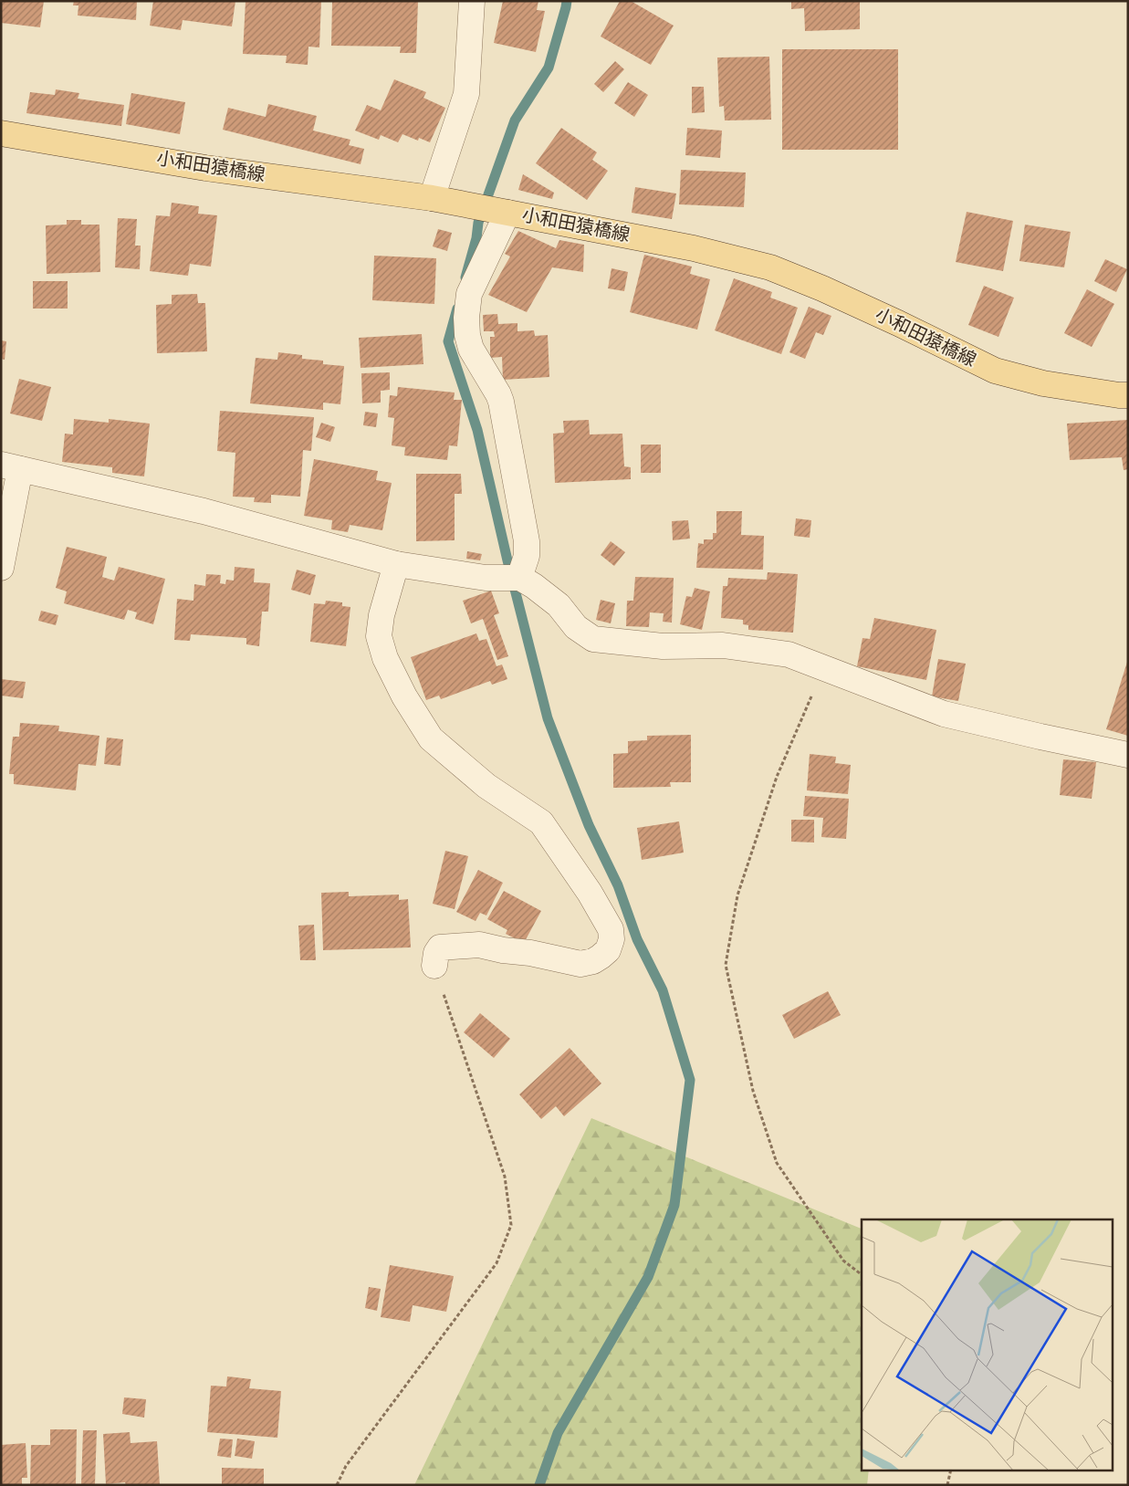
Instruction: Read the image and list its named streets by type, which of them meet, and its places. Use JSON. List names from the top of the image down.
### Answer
{
  "streets": {
    "main road": ["小和田猿橋線"]
  }
}
